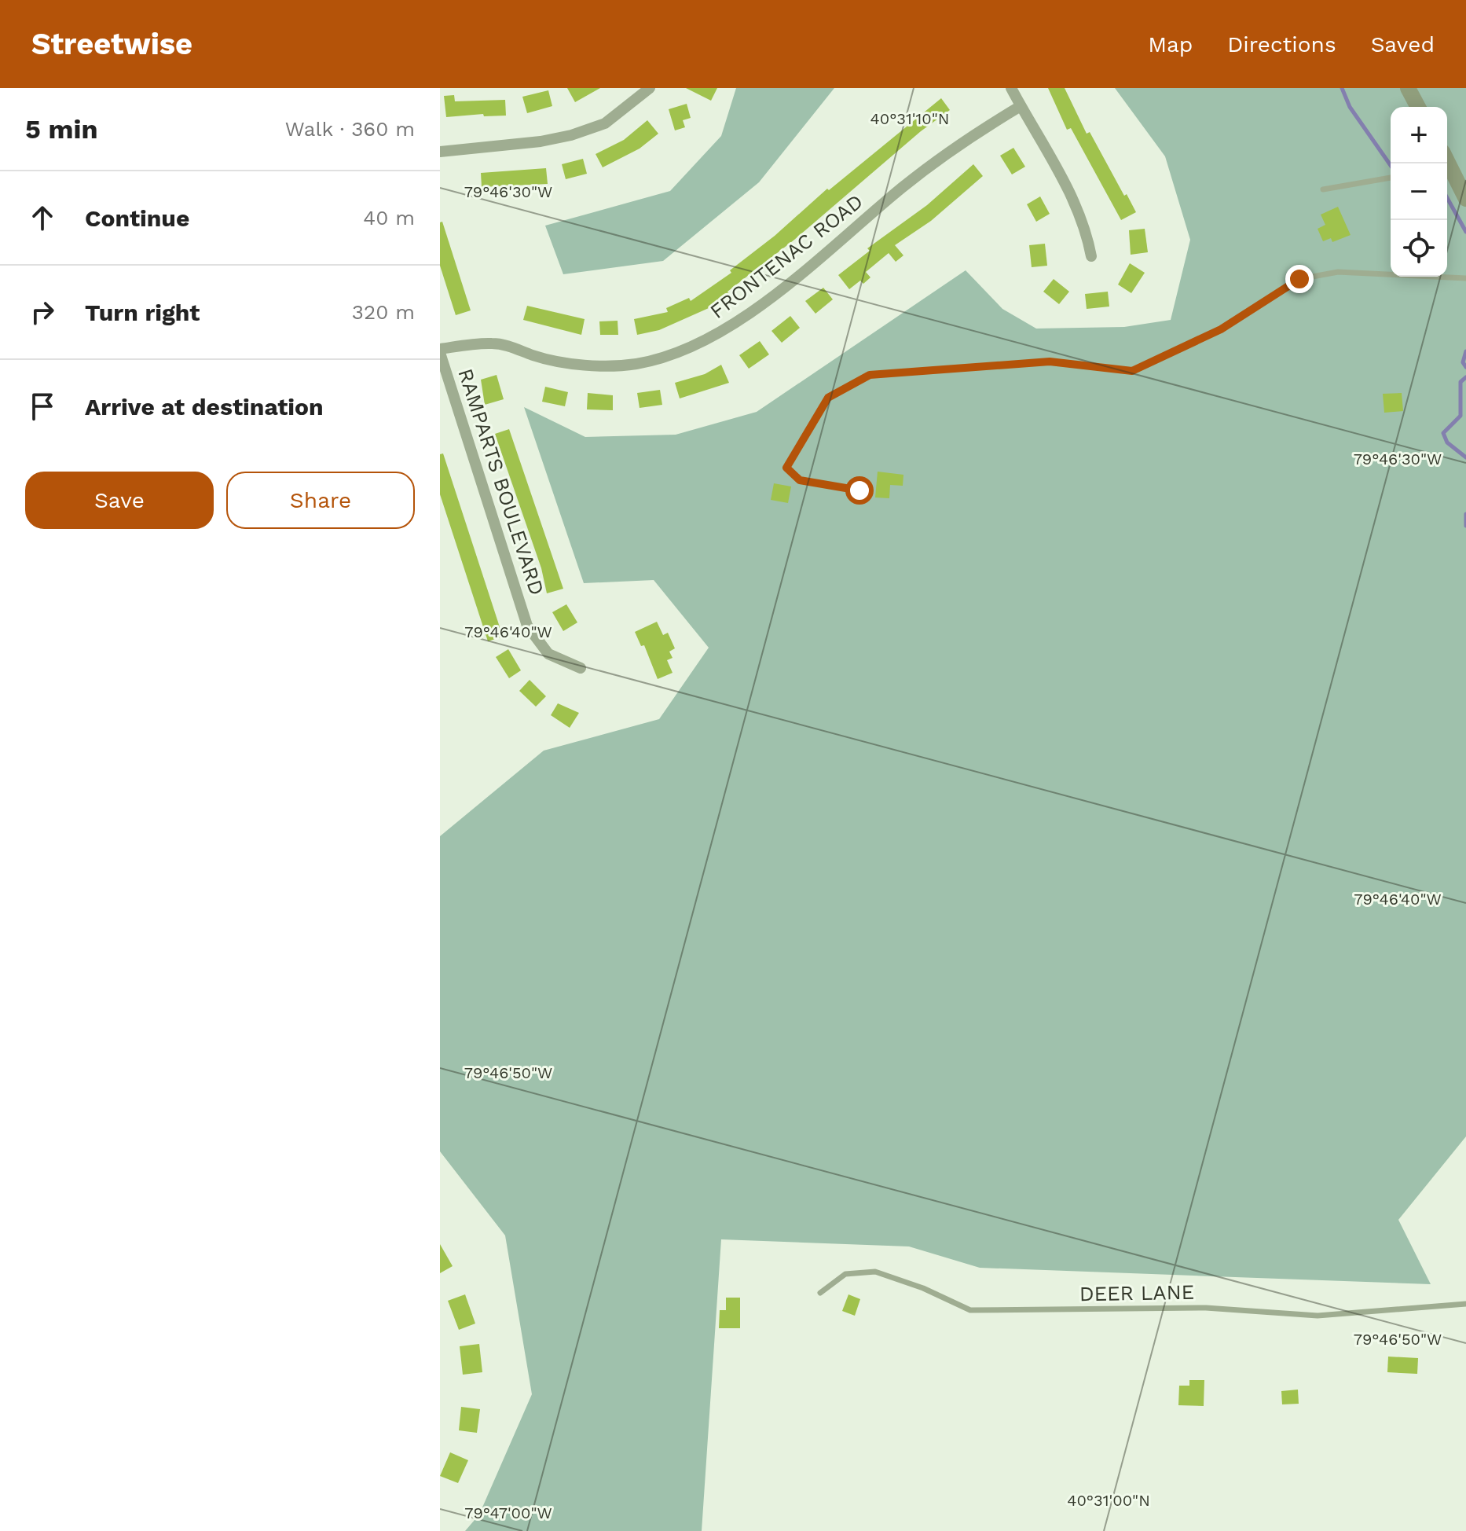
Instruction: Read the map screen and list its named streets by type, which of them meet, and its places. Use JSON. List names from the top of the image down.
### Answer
{
  "streets": {
    "street": ["FRONTENAC ROAD", "RAMPARTS BOULEVARD"],
    "lane": ["DEER LANE"]
  },
  "crossings": [
    ["FRONTENAC ROAD", "RAMPARTS BOULEVARD"]
  ],
  "page": {
    "header": "Streetwise",
    "nav": ["Map", "Directions", "Saved"],
    "heading": ["5 min", "Walk · 360 m"],
    "map_buttons": ["+", "−"],
    "list": [
      ["Continue", "40 m"],
      ["Turn right", "320 m"],
      "Arrive at destination"
    ],
    "buttons": ["Save", "Share"]
  },
  "coordinates": [
    "40°31'10\"N",
    "79°46'30\"W",
    "79°46'40\"W",
    "79°46'50\"W",
    "40°31'00\"N",
    "79°47'00\"W"
  ]
}
